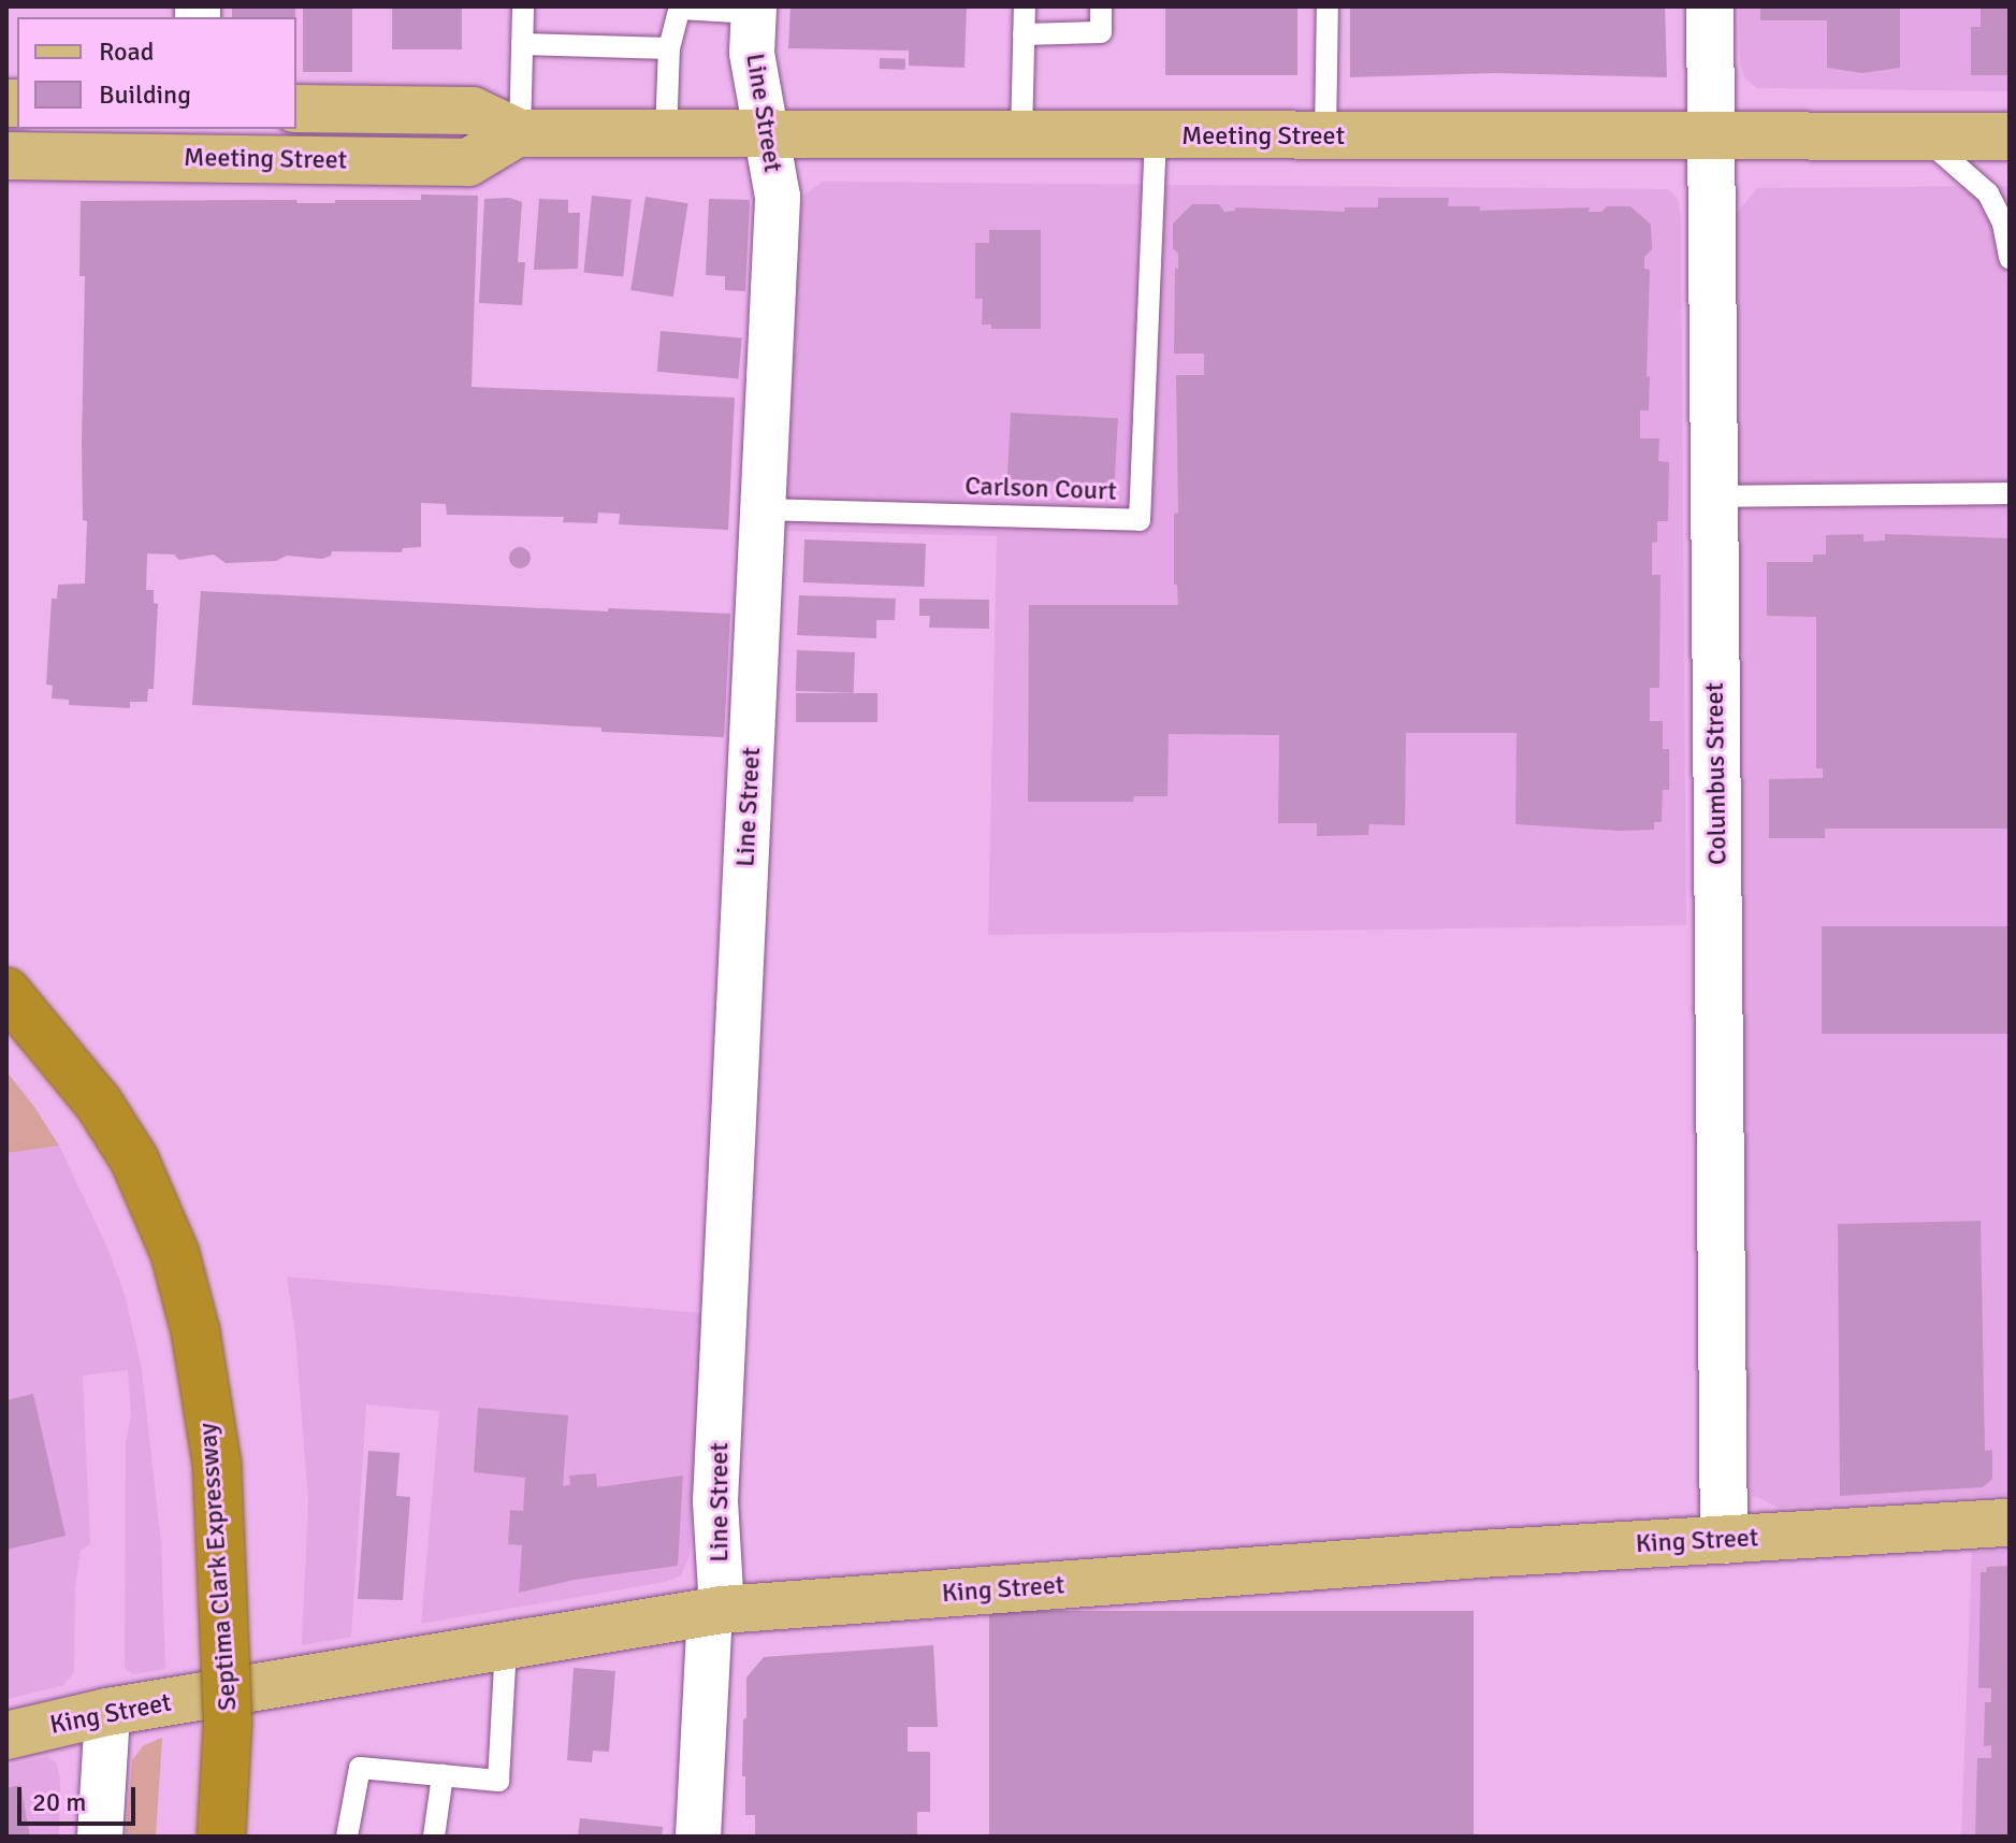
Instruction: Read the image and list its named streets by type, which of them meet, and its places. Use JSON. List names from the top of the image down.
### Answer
{
  "streets": {
    "highway": ["Septima Clark Expressway"],
    "main road": ["Meeting Street", "King Street"],
    "street": ["Line Street", "Columbus Street"],
    "lane": ["Carlson Court"]
  },
  "crossings": [
    ["Line Street", "Meeting Street"],
    ["Line Street", "Carlson Court"],
    ["Line Street", "King Street"],
    ["Meeting Street", "Carlson Court"],
    ["Meeting Street", "Columbus Street"],
    ["Columbus Street", "King Street"]
  ],
  "legend": ["Road", "Building"],
  "scale_bar": "20 m"
}
